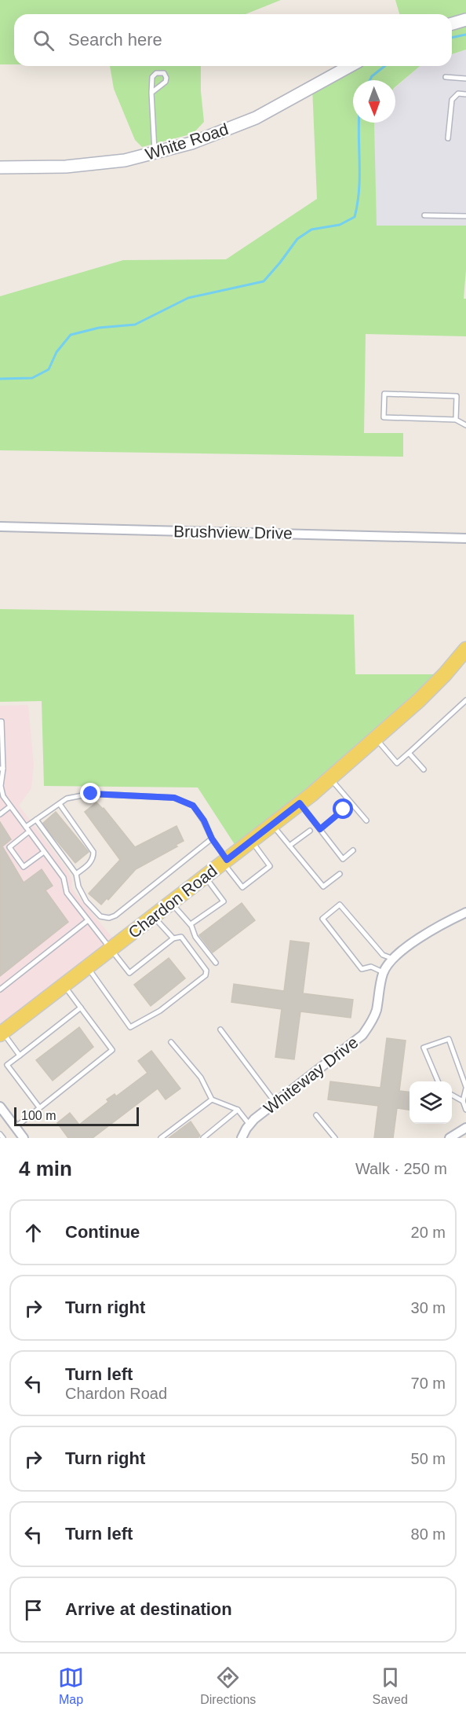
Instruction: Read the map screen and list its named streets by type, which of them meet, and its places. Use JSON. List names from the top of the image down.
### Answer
{
  "streets": {
    "main road": ["Chardon Road"],
    "street": ["White Road", "Brushview Drive", "Whiteway Drive"]
  },
  "scale_bar": "100 m",
  "north": "bottom",
  "page": {
    "search": "Search here",
    "scale": "100 m",
    "heading": ["4 min", "Walk · 250 m"],
    "list": [
      ["Continue", "20 m"],
      ["Turn right", "30 m"],
      ["Turn left", "Chardon Road", "70 m"],
      ["Turn right", "50 m"],
      ["Turn left", "80 m"],
      "Arrive at destination"
    ],
    "nav": ["Map", "Directions", "Saved"]
  }
}
